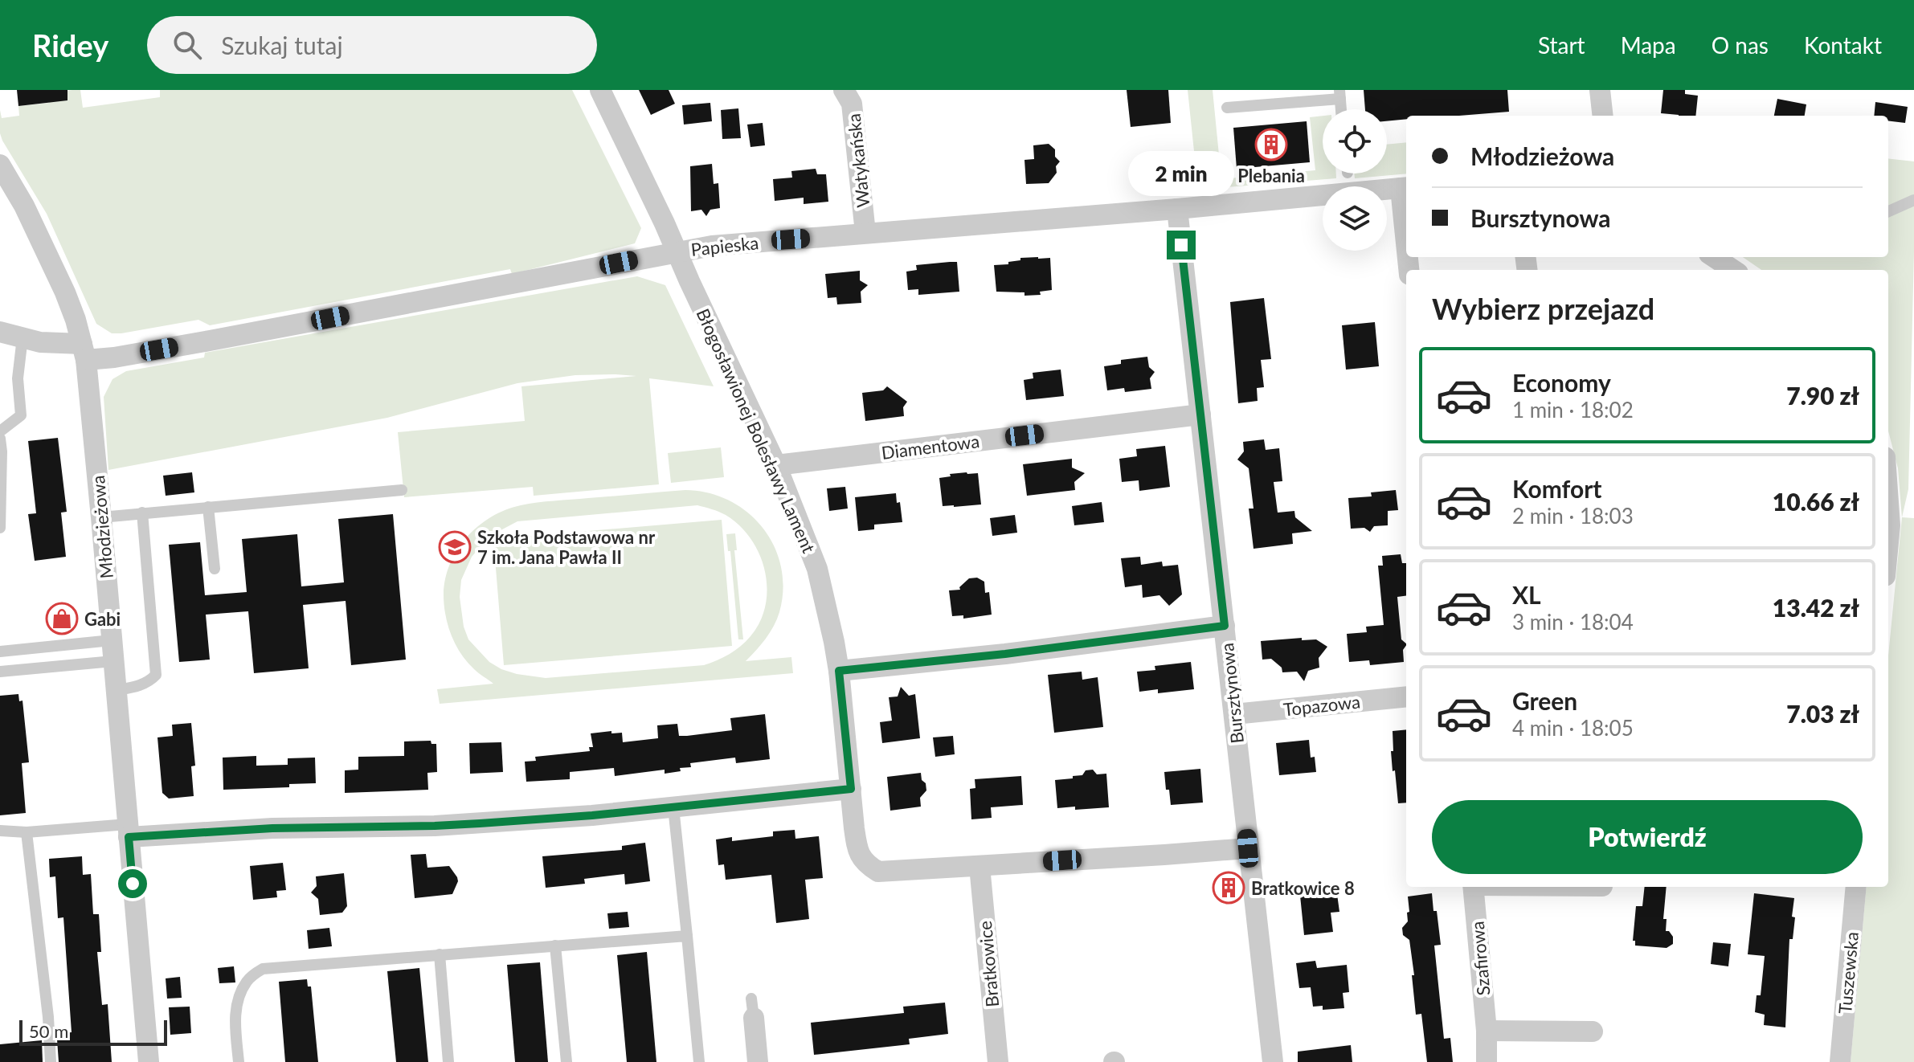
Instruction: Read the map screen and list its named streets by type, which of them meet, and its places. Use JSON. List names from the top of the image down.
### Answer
{
  "streets": {
    "street": [
      "Watykańska",
      "Papieska",
      "Błogosławionej Bolesławy Lament",
      "Diamentowa",
      "Młodzieżowa",
      "Bursztynowa",
      "Topazowa",
      "Szafirowa",
      "Bratkowice",
      "Tuszewska"
    ]
  },
  "crossings": [
    ["Watykańska", "Papieska"],
    ["Papieska", "Błogosławionej Bolesławy Lament"],
    ["Papieska", "Młodzieżowa"],
    ["Papieska", "Bursztynowa"],
    ["Błogosławionej Bolesławy Lament", "Diamentowa"],
    ["Błogosławionej Bolesławy Lament", "Bursztynowa"],
    ["Błogosławionej Bolesławy Lament", "Bratkowice"],
    ["Diamentowa", "Bursztynowa"],
    ["Bursztynowa", "Topazowa"]
  ],
  "places": {
    "building": ["Plebania", "Bratkowice 8"],
    "school or university": ["Szkoła Podstawowa nr 7 im. Jana Pawła II"],
    "shop": ["Gabi"]
  },
  "scale_bar": "50 m",
  "page": {
    "header": "Ridey",
    "search": "Szukaj tutaj",
    "nav": [
      "Start",
      "Mapa",
      "O nas",
      "Kontakt"
    ],
    "banner": ["Młodzieżowa", "Bursztynowa"],
    "bubble": "2 min",
    "heading": "Wybierz przejazd",
    "list": [
      {
        "name": "Economy",
        "note": "1 min · 18:02",
        "value": "7.90 zł"
      },
      {
        "name": "Komfort",
        "note": "2 min · 18:03",
        "value": "10.66 zł"
      },
      {
        "name": "XL",
        "note": "3 min · 18:04",
        "value": "13.42 zł"
      },
      {
        "name": "Green",
        "note": "4 min · 18:05",
        "value": "7.03 zł"
      }
    ],
    "buttons": "Potwierdź",
    "scale": "50 m"
  }
}
